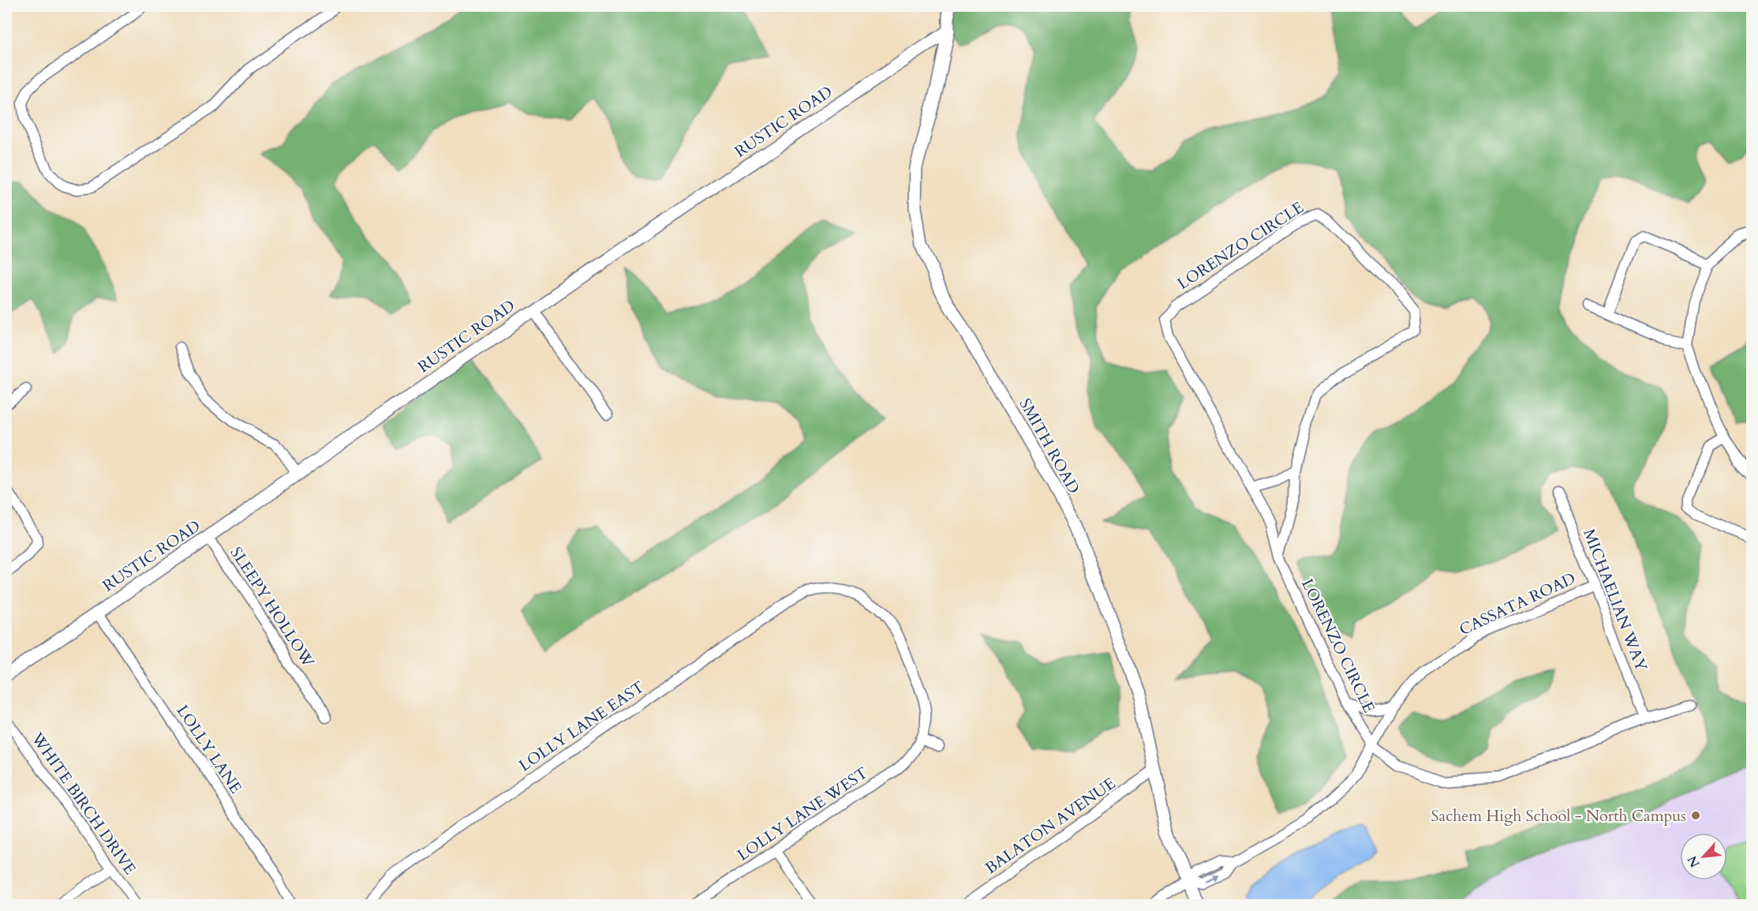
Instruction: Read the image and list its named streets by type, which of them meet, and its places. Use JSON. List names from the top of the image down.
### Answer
{
  "streets": {
    "street": [
      "RUSTIC ROAD",
      "LORENZO CIRCLE",
      "SMITH ROAD",
      "MICHAELIAN WAY",
      "CASSATA ROAD",
      "SLEEPY HOLLOW",
      "LOLLY LANE EAST",
      "LOLLY LANE",
      "WHITE BIRCH DRIVE",
      "LOLLY LANE WEST",
      "BALATON AVENUE"
    ]
  },
  "crossings": [
    ["RUSTIC ROAD", "SMITH ROAD"],
    ["RUSTIC ROAD", "SLEEPY HOLLOW"],
    ["RUSTIC ROAD", "LOLLY LANE"],
    ["LORENZO CIRCLE", "CASSATA ROAD"],
    ["SMITH ROAD", "CASSATA ROAD"],
    ["SMITH ROAD", "BALATON AVENUE"],
    ["MICHAELIAN WAY", "CASSATA ROAD"],
    ["LOLLY LANE EAST", "LOLLY LANE WEST"]
  ],
  "places": ["Sachem High School - North Campus"],
  "north": "bottom left"
}
